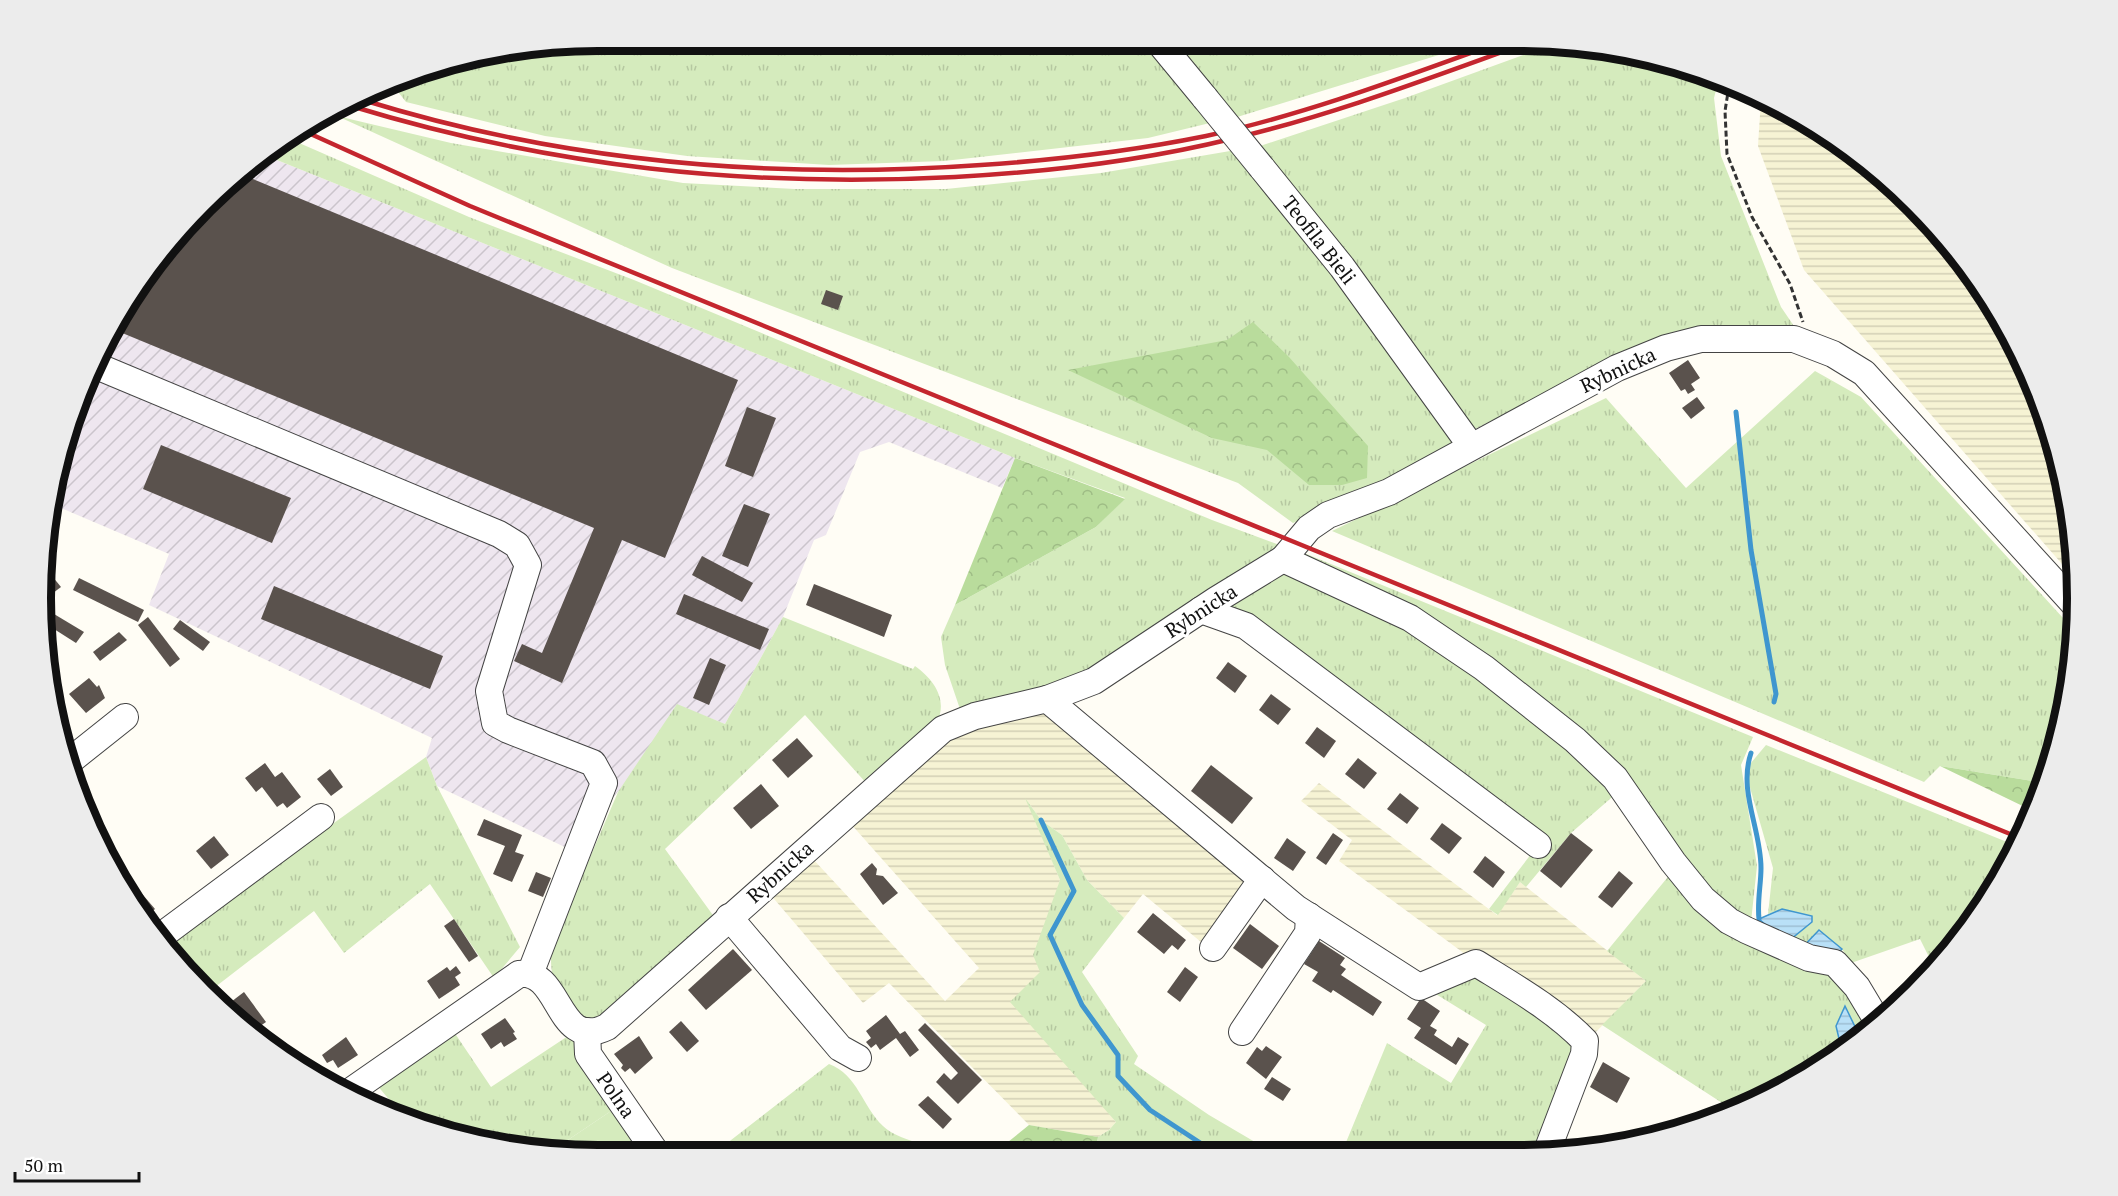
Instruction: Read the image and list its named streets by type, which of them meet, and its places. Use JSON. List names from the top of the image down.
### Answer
{
  "streets": {
    "street": ["Teofila Bieli", "Rybnicka", "Polna"]
  },
  "crossings": [
    ["Teofila Bieli", "Rybnicka"],
    ["Rybnicka", "Polna"]
  ],
  "scale_bar": "50 m"
}
